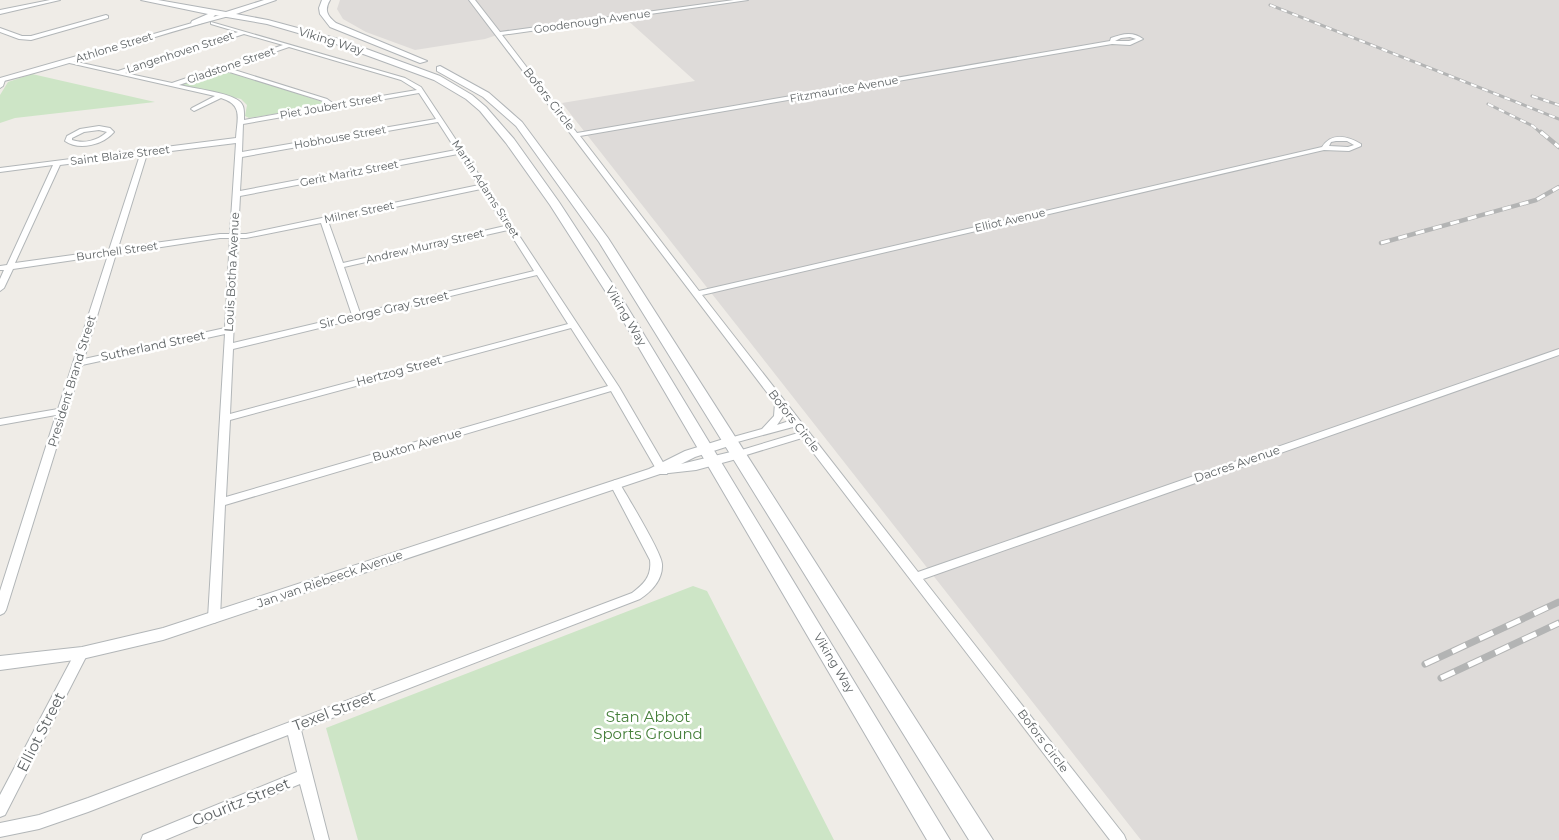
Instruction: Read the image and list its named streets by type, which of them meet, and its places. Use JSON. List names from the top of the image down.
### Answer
{
  "streets": {
    "main road": ["Viking Way"],
    "street": [
      "Goodenough Avenue",
      "Athlone Street",
      "Langenhoven Street",
      "Gladstone Street",
      "Fitzmaurice Avenue",
      "Bofors Circle",
      "Piet Joubert Street",
      "Hobhouse Street",
      "Saint Blaize Street",
      "Gerit Maritz Street",
      "Martin Adams Street",
      "Milner Street",
      "Elliot Avenue",
      "Andrew Murray Street",
      "Burchell Street",
      "Louis Botha Avenue",
      "Sir George Gray Street",
      "Sutherland Street",
      "Hertzog Street",
      "President Brand Street",
      "Buxton Avenue",
      "Dacres Avenue",
      "Jan van Riebeeck Avenue",
      "Texel Street",
      "Elliot Street",
      "Gouritz Street"
    ]
  },
  "crossings": [
    ["Goodenough Avenue", "Bofors Circle"],
    ["Viking Way", "Athlone Street"],
    ["Viking Way", "Martin Adams Street"],
    ["Viking Way", "Jan van Riebeeck Avenue"],
    ["Athlone Street", "Martin Adams Street"],
    ["Athlone Street", "Louis Botha Avenue"],
    ["Langenhoven Street", "Martin Adams Street"],
    ["Langenhoven Street", "Louis Botha Avenue"],
    ["Gladstone Street", "Martin Adams Street"],
    ["Gladstone Street", "Louis Botha Avenue"],
    ["Fitzmaurice Avenue", "Bofors Circle"],
    ["Bofors Circle", "Elliot Avenue"],
    ["Bofors Circle", "Dacres Avenue"],
    ["Bofors Circle", "Jan van Riebeeck Avenue"],
    ["Piet Joubert Street", "Martin Adams Street"],
    ["Piet Joubert Street", "Louis Botha Avenue"],
    ["Hobhouse Street", "Martin Adams Street"],
    ["Hobhouse Street", "Louis Botha Avenue"],
    ["Saint Blaize Street", "Louis Botha Avenue"],
    ["Saint Blaize Street", "President Brand Street"],
    ["Gerit Maritz Street", "Martin Adams Street"],
    ["Gerit Maritz Street", "Louis Botha Avenue"],
    ["Martin Adams Street", "Milner Street"],
    ["Martin Adams Street", "Andrew Murray Street"],
    ["Martin Adams Street", "Sir George Gray Street"],
    ["Martin Adams Street", "Hertzog Street"],
    ["Martin Adams Street", "Buxton Avenue"],
    ["Martin Adams Street", "Jan van Riebeeck Avenue"],
    ["Milner Street", "Burchell Street"],
    ["Milner Street", "Louis Botha Avenue"],
    ["Burchell Street", "Louis Botha Avenue"],
    ["Burchell Street", "President Brand Street"],
    ["Louis Botha Avenue", "Sir George Gray Street"],
    ["Louis Botha Avenue", "Sutherland Street"],
    ["Louis Botha Avenue", "Hertzog Street"],
    ["Louis Botha Avenue", "Buxton Avenue"],
    ["Louis Botha Avenue", "Jan van Riebeeck Avenue"],
    ["Sutherland Street", "President Brand Street"],
    ["Jan van Riebeeck Avenue", "Texel Street"],
    ["Jan van Riebeeck Avenue", "Elliot Street"]
  ],
  "parks": ["Stan Abbot Sports Ground"]
}
